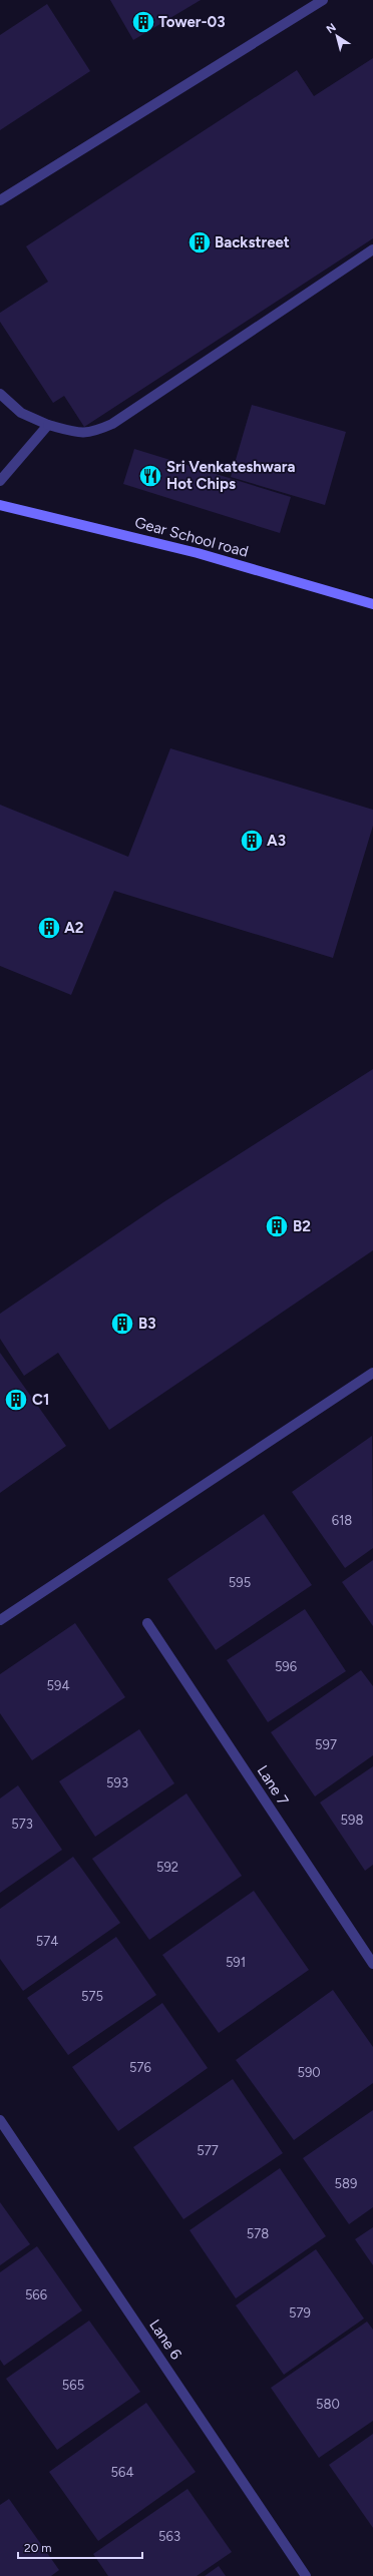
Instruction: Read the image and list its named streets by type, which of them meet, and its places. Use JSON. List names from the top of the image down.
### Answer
{
  "streets": {
    "main road": ["Gear School road"],
    "street": ["Lane 7", "Lane 6"]
  },
  "places": {
    "building": [
      "Tower-03",
      "Backstreet",
      "A3",
      "A2",
      "B2",
      "B3",
      "C1"
    ],
    "restaurant": ["Sri Venkateshwara Hot Chips"]
  },
  "house_numbers": [
    "618",
    "595",
    "596",
    "594",
    "597",
    "593",
    "598",
    "573",
    "592",
    "574",
    "591",
    "575",
    "576",
    "590",
    "577",
    "589",
    "578",
    "566",
    "579",
    "565",
    "580",
    "564",
    "563"
  ],
  "scale_bar": "20 m",
  "north": "top left"
}
